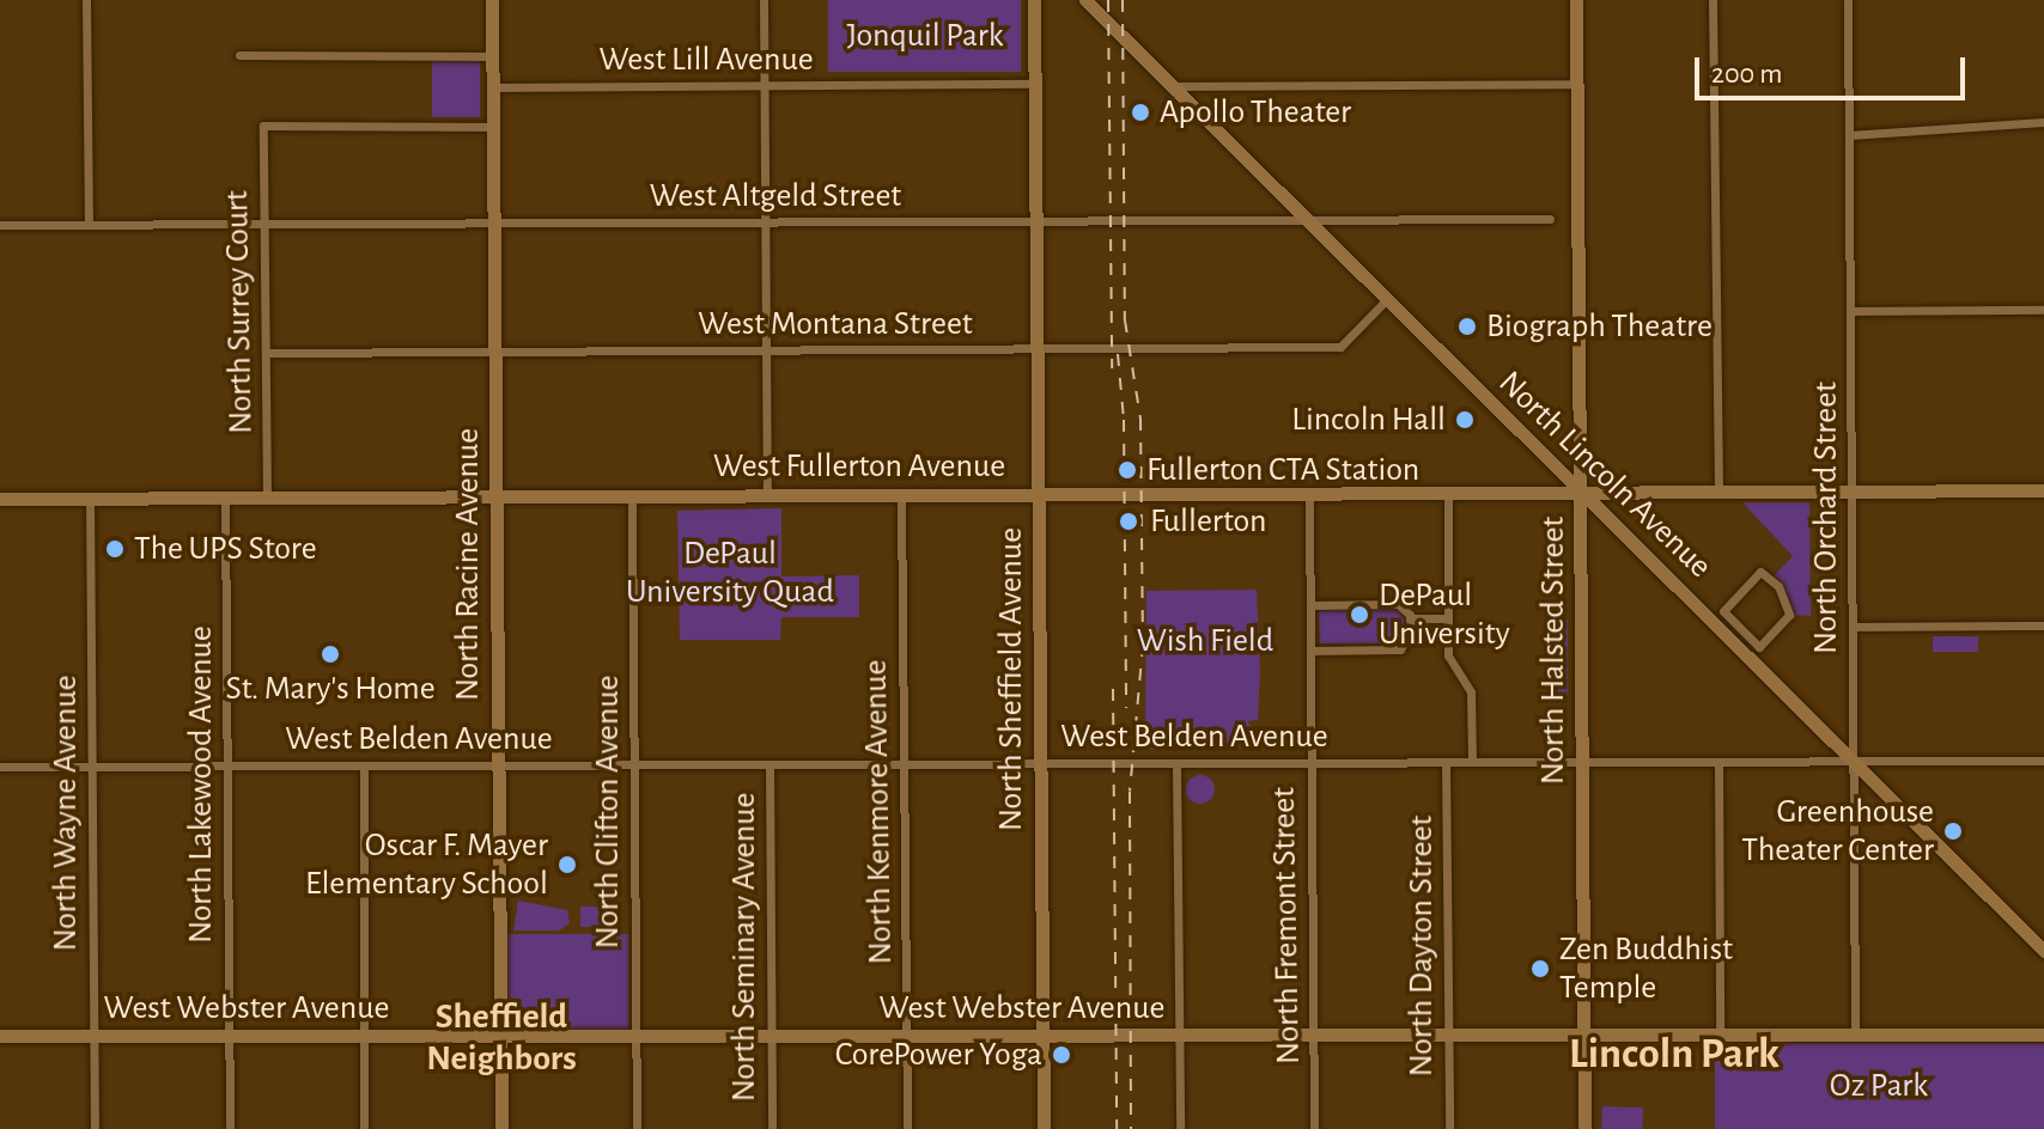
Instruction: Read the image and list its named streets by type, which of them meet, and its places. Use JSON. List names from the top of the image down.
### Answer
{
  "streets": {
    "main road": [
      "West Fullerton Avenue",
      "North Lincoln Avenue",
      "North Racine Avenue",
      "North Halsted Street",
      "North Sheffield Avenue",
      "West Webster Avenue"
    ],
    "street": [
      "West Lill Avenue",
      "West Altgeld Street",
      "North Surrey Court",
      "West Montana Street",
      "North Orchard Street",
      "West Belden Avenue",
      "North Lakewood Avenue",
      "North Clifton Avenue",
      "North Kenmore Avenue",
      "North Wayne Avenue",
      "North Fremont Street",
      "North Dayton Street",
      "North Seminary Avenue"
    ]
  },
  "crossings": [
    ["West Lill Avenue", "North Racine Avenue"],
    ["West Lill Avenue", "North Sheffield Avenue"],
    ["West Altgeld Street", "North Surrey Court"],
    ["West Altgeld Street", "North Lincoln Avenue"],
    ["West Altgeld Street", "North Racine Avenue"],
    ["West Altgeld Street", "North Sheffield Avenue"],
    ["North Surrey Court", "West Montana Street"],
    ["North Surrey Court", "West Fullerton Avenue"],
    ["North Surrey Court", "North Racine Avenue"],
    ["West Montana Street", "North Lincoln Avenue"],
    ["West Montana Street", "North Racine Avenue"],
    ["West Montana Street", "North Sheffield Avenue"],
    ["West Fullerton Avenue", "North Lincoln Avenue"],
    ["West Fullerton Avenue", "North Orchard Street"],
    ["West Fullerton Avenue", "North Racine Avenue"],
    ["West Fullerton Avenue", "North Halsted Street"],
    ["West Fullerton Avenue", "North Sheffield Avenue"],
    ["West Fullerton Avenue", "North Lakewood Avenue"],
    ["West Fullerton Avenue", "North Clifton Avenue"],
    ["West Fullerton Avenue", "North Kenmore Avenue"],
    ["West Fullerton Avenue", "North Wayne Avenue"],
    ["West Fullerton Avenue", "North Fremont Street"],
    ["North Lincoln Avenue", "North Orchard Street"],
    ["North Lincoln Avenue", "North Halsted Street"],
    ["North Lincoln Avenue", "West Belden Avenue"],
    ["North Orchard Street", "West Belden Avenue"],
    ["North Orchard Street", "West Webster Avenue"],
    ["North Racine Avenue", "West Belden Avenue"],
    ["North Racine Avenue", "West Webster Avenue"],
    ["North Halsted Street", "West Belden Avenue"],
    ["North Halsted Street", "West Webster Avenue"],
    ["North Sheffield Avenue", "West Belden Avenue"],
    ["North Sheffield Avenue", "West Webster Avenue"],
    ["West Belden Avenue", "North Lakewood Avenue"],
    ["West Belden Avenue", "North Clifton Avenue"],
    ["West Belden Avenue", "North Kenmore Avenue"],
    ["West Belden Avenue", "North Wayne Avenue"],
    ["West Belden Avenue", "North Fremont Street"],
    ["West Belden Avenue", "North Dayton Street"],
    ["West Belden Avenue", "North Seminary Avenue"],
    ["North Lakewood Avenue", "West Webster Avenue"],
    ["North Clifton Avenue", "West Webster Avenue"],
    ["North Kenmore Avenue", "West Webster Avenue"],
    ["North Wayne Avenue", "West Webster Avenue"],
    ["North Fremont Street", "West Webster Avenue"],
    ["North Dayton Street", "West Webster Avenue"],
    ["North Seminary Avenue", "West Webster Avenue"]
  ],
  "districts": ["Sheffield Neighbors", "Lincoln Park"],
  "parks": [
    "Jonquil Park",
    "DePaul University Quad",
    "Wish Field",
    "Oz Park"
  ],
  "places": [
    "Apollo Theater",
    "Biograph Theatre",
    "Lincoln Hall",
    "Fullerton CTA Station",
    "Fullerton",
    "The UPS Store",
    "DePaul University",
    "St. Mary's Home",
    "Greenhouse Theater Center",
    "Oscar F. Mayer Elementary School",
    "Zen Buddhist Temple",
    "CorePower Yoga"
  ],
  "scale_bar": "200 m"
}
